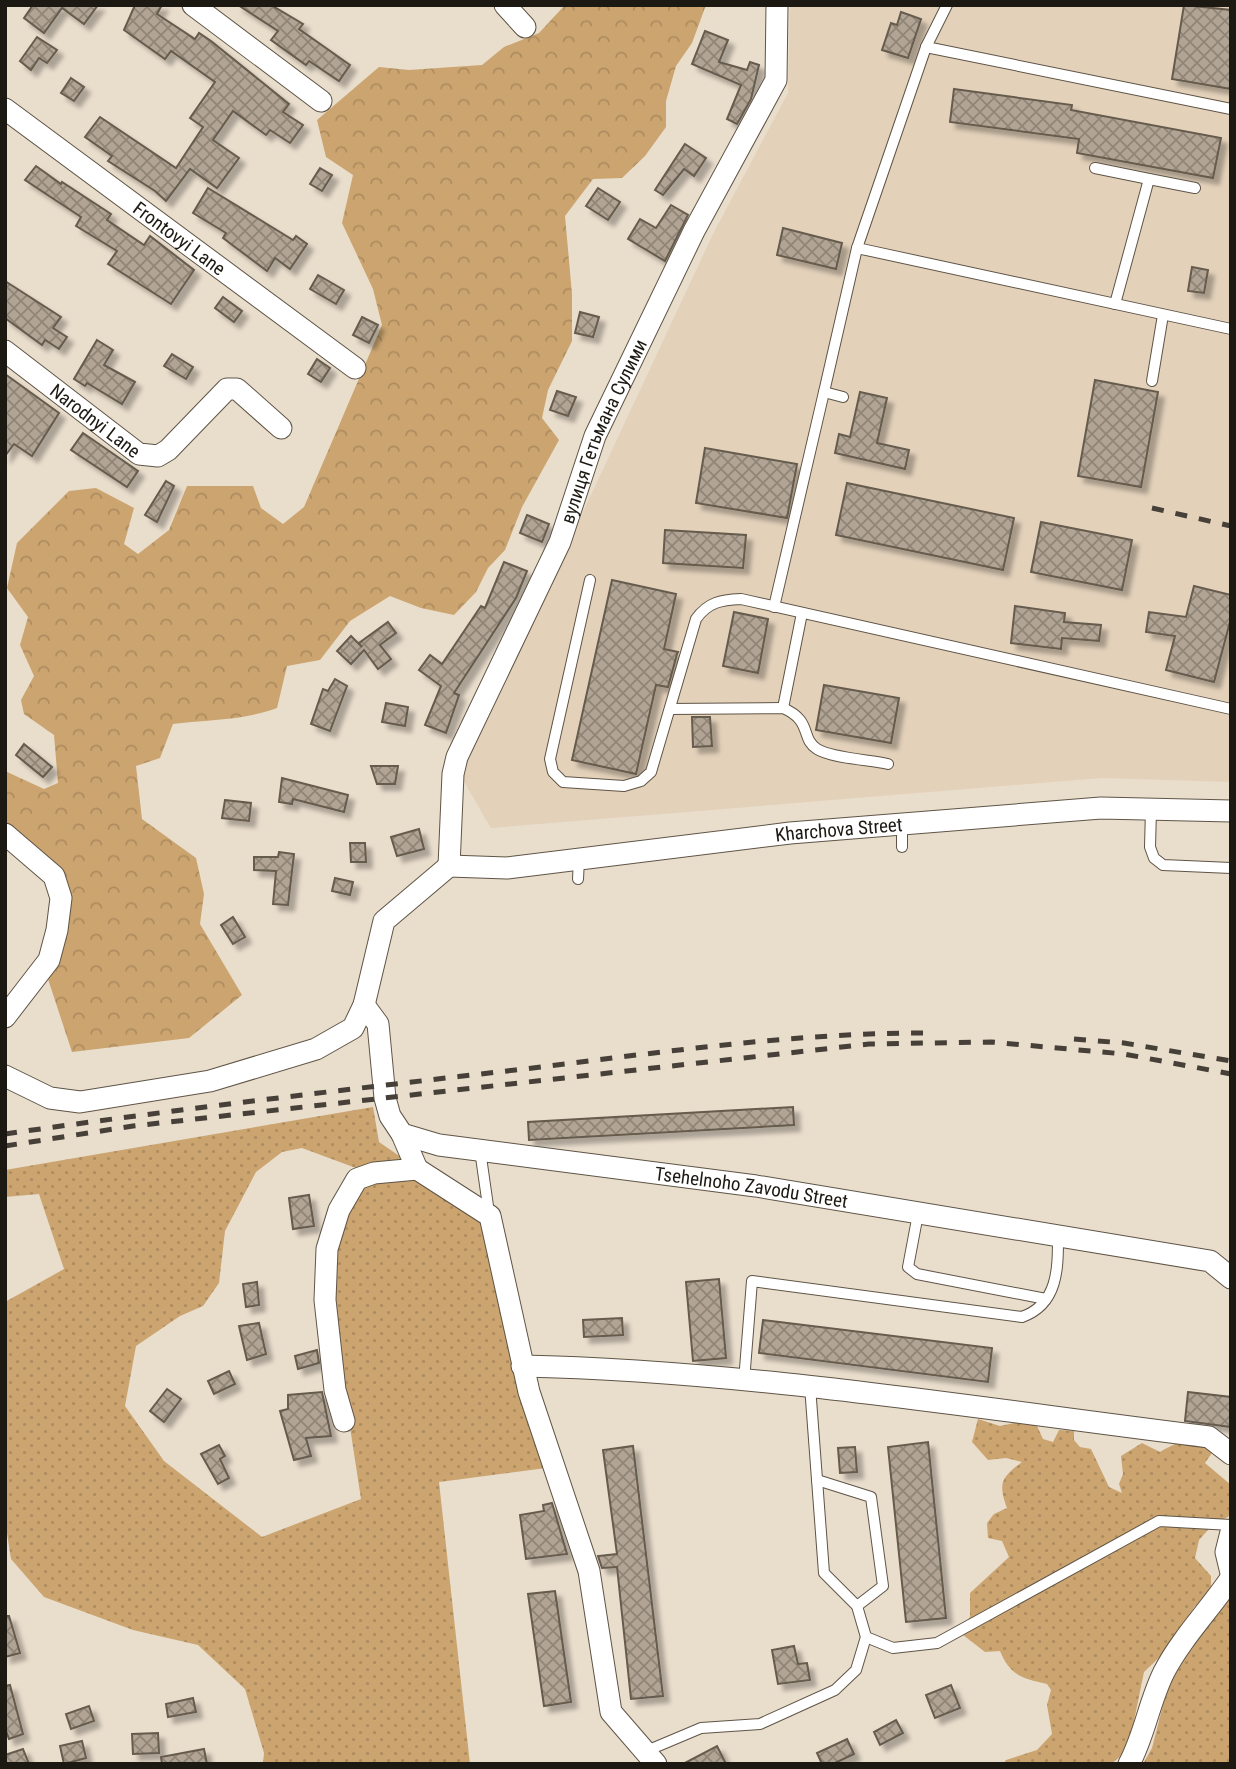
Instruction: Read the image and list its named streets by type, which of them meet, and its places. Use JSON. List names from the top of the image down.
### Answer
{
  "streets": {
    "street": [
      "Frontovyi Lane",
      "Narodnyi Lane",
      "вулиця Гетьмана Сулими",
      "Kharchova Street",
      "Tsehelnoho Zavodu Street"
    ]
  },
  "crossings": [
    ["вулиця Гетьмана Сулими", "Kharchova Street"]
  ]
}
